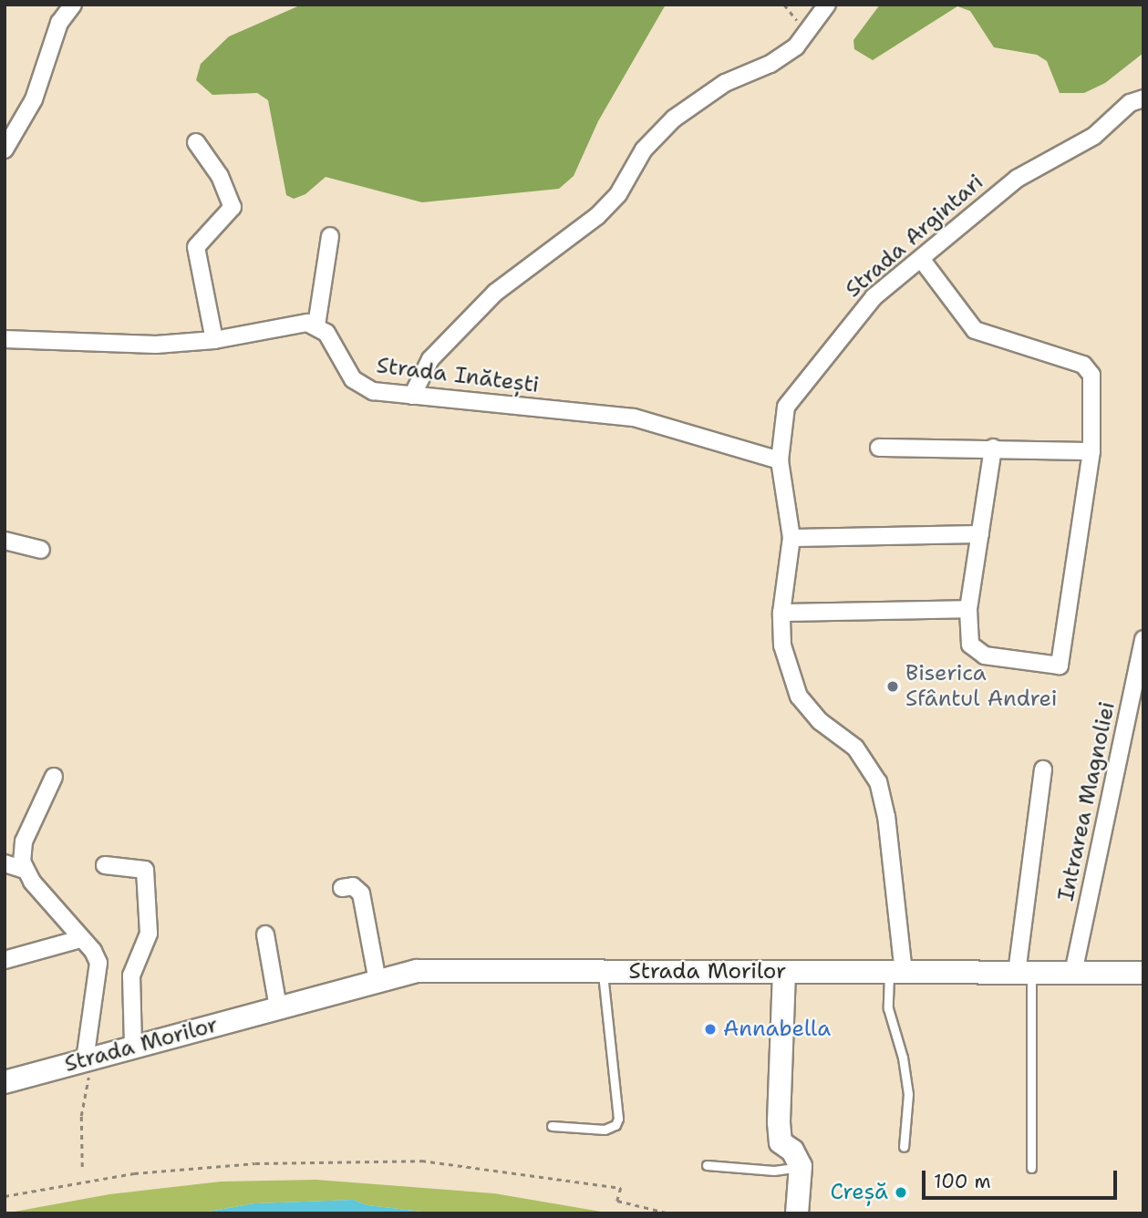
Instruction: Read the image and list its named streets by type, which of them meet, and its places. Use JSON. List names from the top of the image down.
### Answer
{
  "streets": {
    "street": [
      "Strada Argintari",
      "Strada Inătești",
      "Intrarea Magnoliei",
      "Strada Morilor"
    ]
  },
  "crossings": [
    ["Strada Argintari", "Strada Inătești"],
    ["Strada Argintari", "Strada Morilor"],
    ["Intrarea Magnoliei", "Strada Morilor"]
  ],
  "places": ["Biserica Sfântul Andrei", "Annabella", "Creșă"],
  "scale_bar": "100 m"
}
